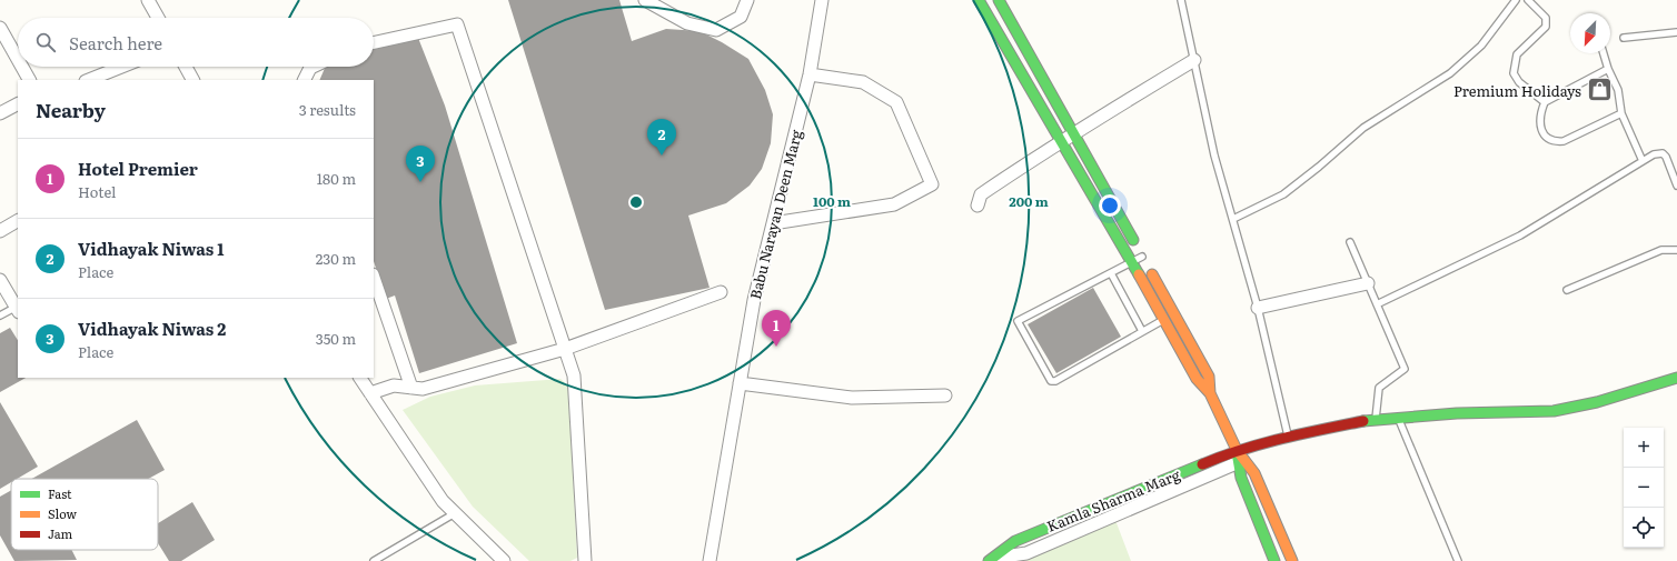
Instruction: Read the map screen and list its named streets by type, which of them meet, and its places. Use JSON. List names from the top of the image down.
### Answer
{
  "streets": {
    "street": ["Babu Narayan Deen Marg", "Kamla Sharma Marg"]
  },
  "places": {
    "shop": ["Premium Holidays"]
  },
  "legend": ["Fast", "Slow", "Jam"],
  "north": "bottom left",
  "page": {
    "search": "Search here",
    "heading": ["Nearby", "3 results"],
    "pins": ["2", "3", "1"],
    "list": [
      {
        "mark": "1",
        "name": "Hotel Premier",
        "note": "Hotel",
        "value": "180 m"
      },
      {
        "mark": "2",
        "name": "Vidhayak Niwas 1",
        "note": "Place",
        "value": "230 m"
      },
      {
        "mark": "3",
        "name": "Vidhayak Niwas 2",
        "note": "Place",
        "value": "350 m"
      }
    ],
    "map_buttons": ["+", "−"]
  },
  "rings": ["100 m", "200 m"]
}
